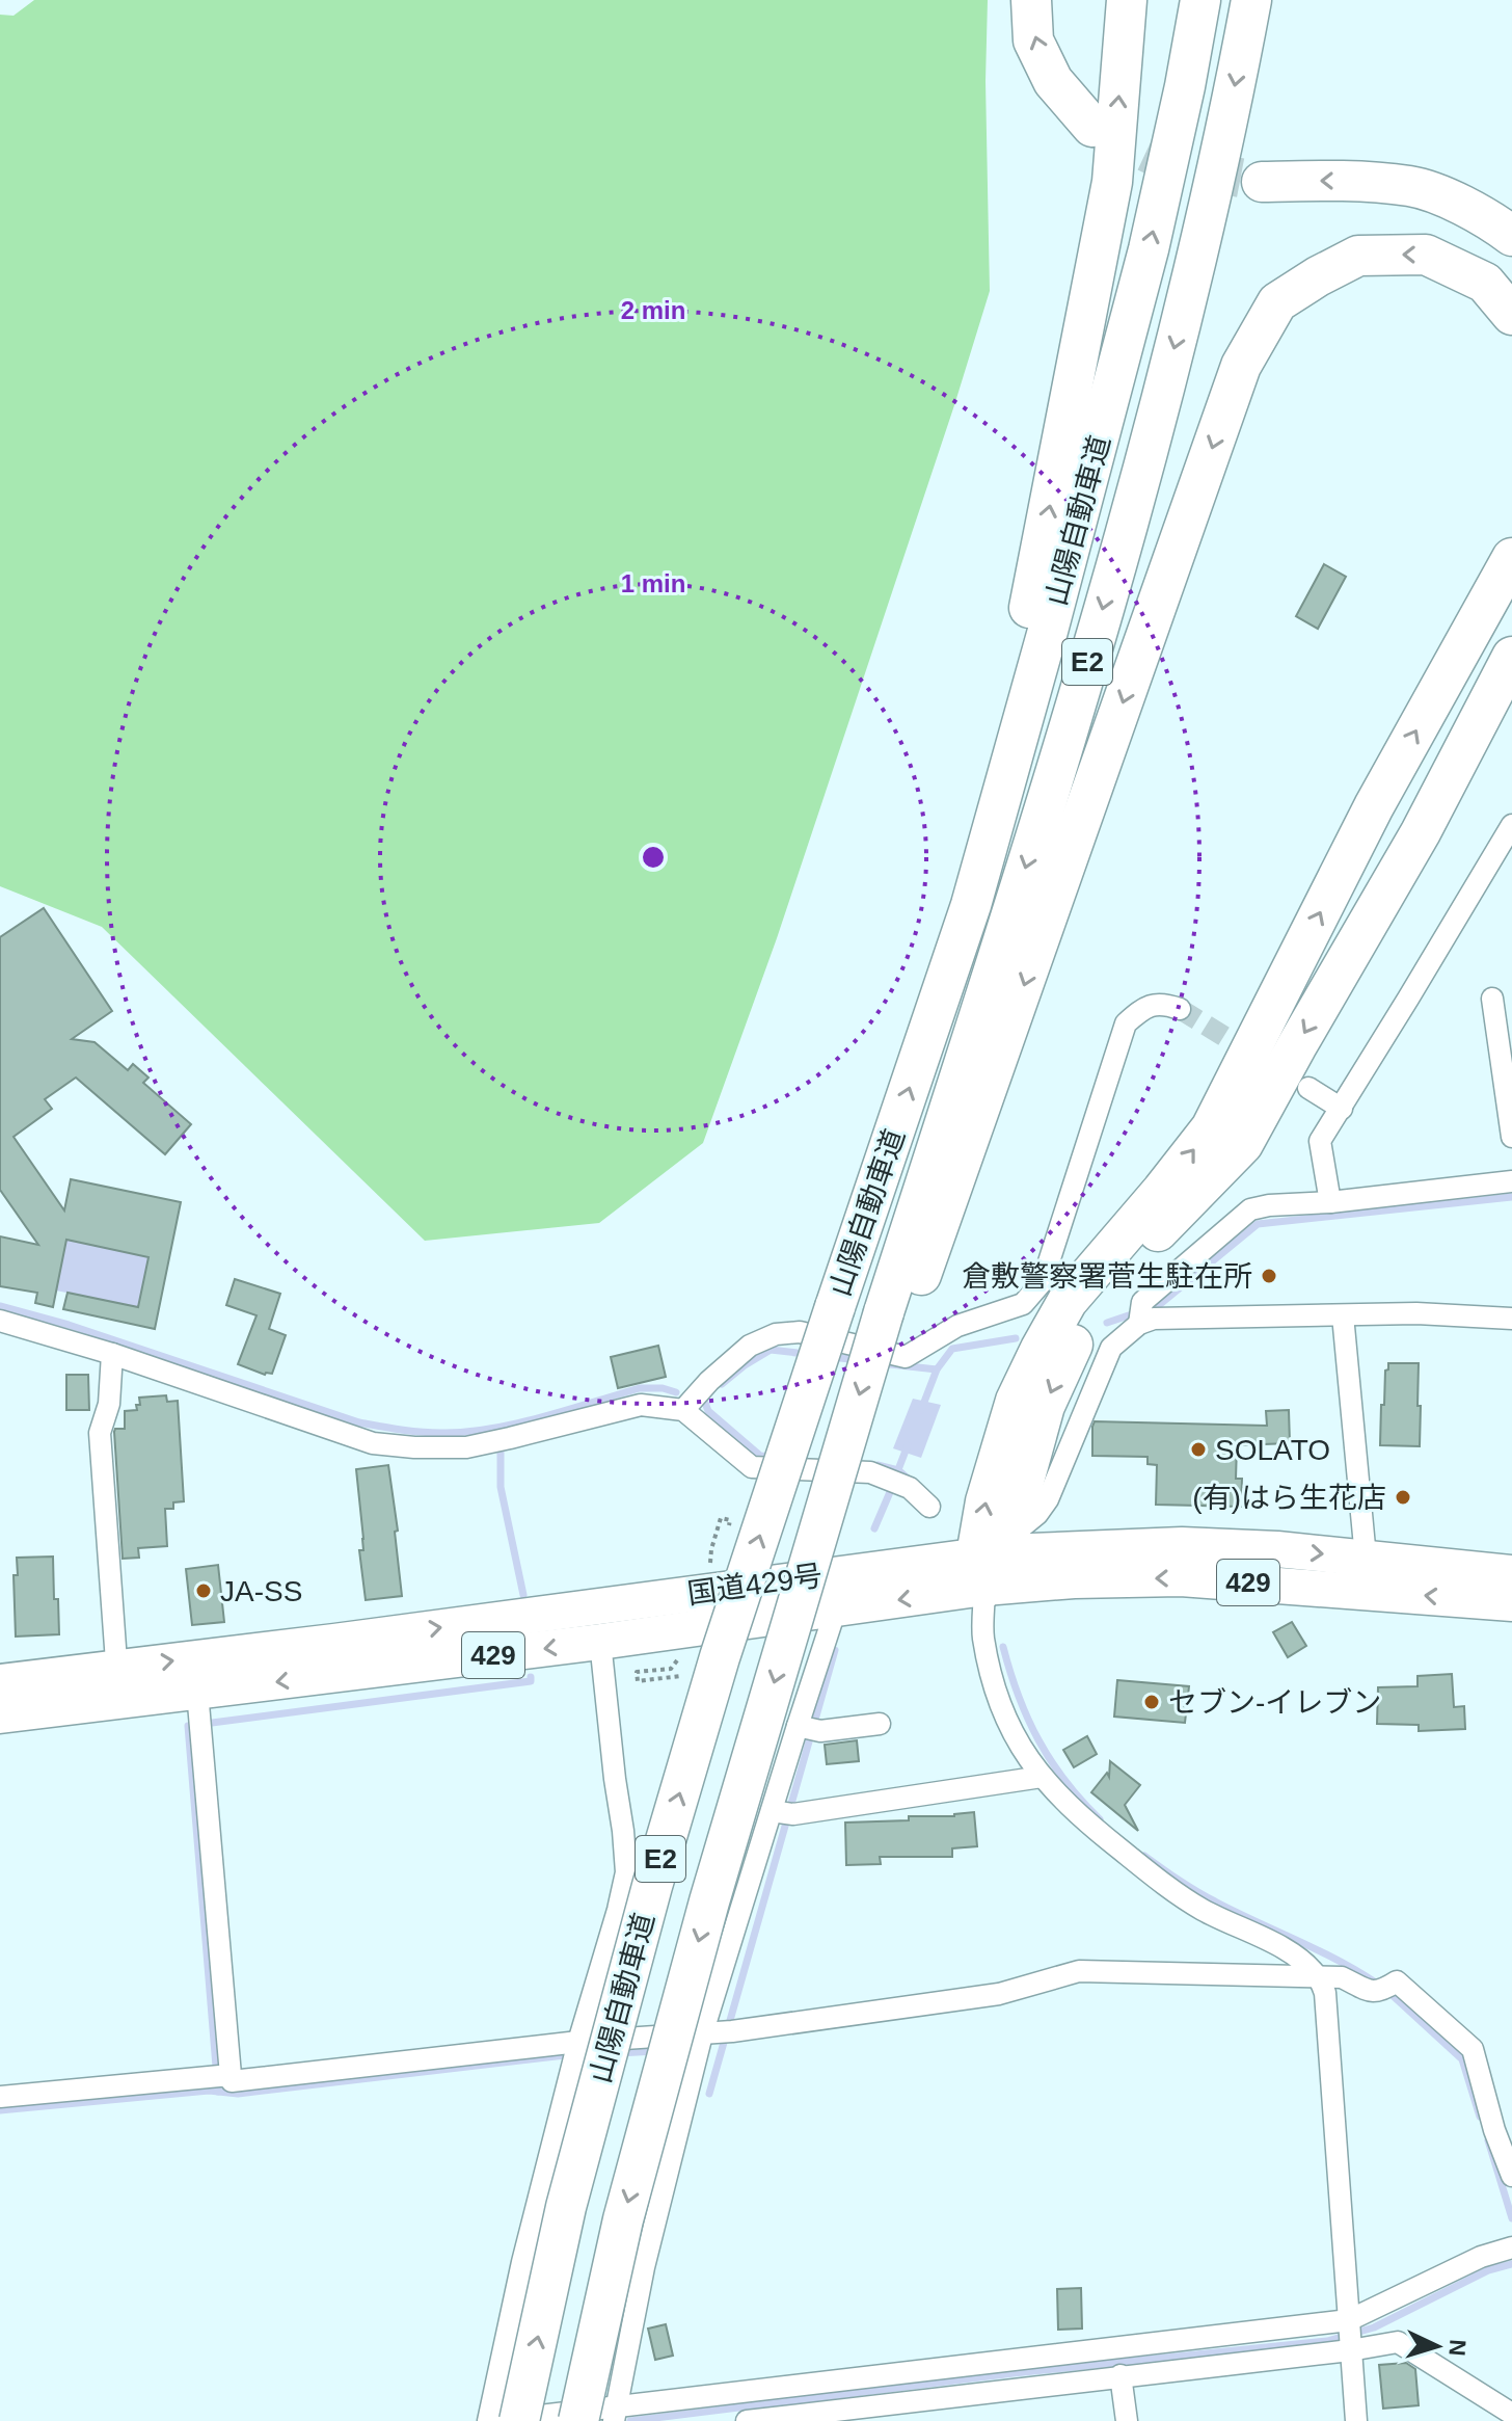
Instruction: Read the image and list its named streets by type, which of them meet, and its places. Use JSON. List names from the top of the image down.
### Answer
{
  "streets": {
    "highway": [
      "山陽自動車道",
      "E2",
      "429",
      "国道429号"
    ]
  },
  "places": [
    "倉敷警察署菅生駐在所",
    "SOLATO",
    "(有)はら生花店",
    "JA-SS",
    "セブン-イレブン"
  ],
  "north": "right",
  "rings": ["2 min", "1 min"]
}
